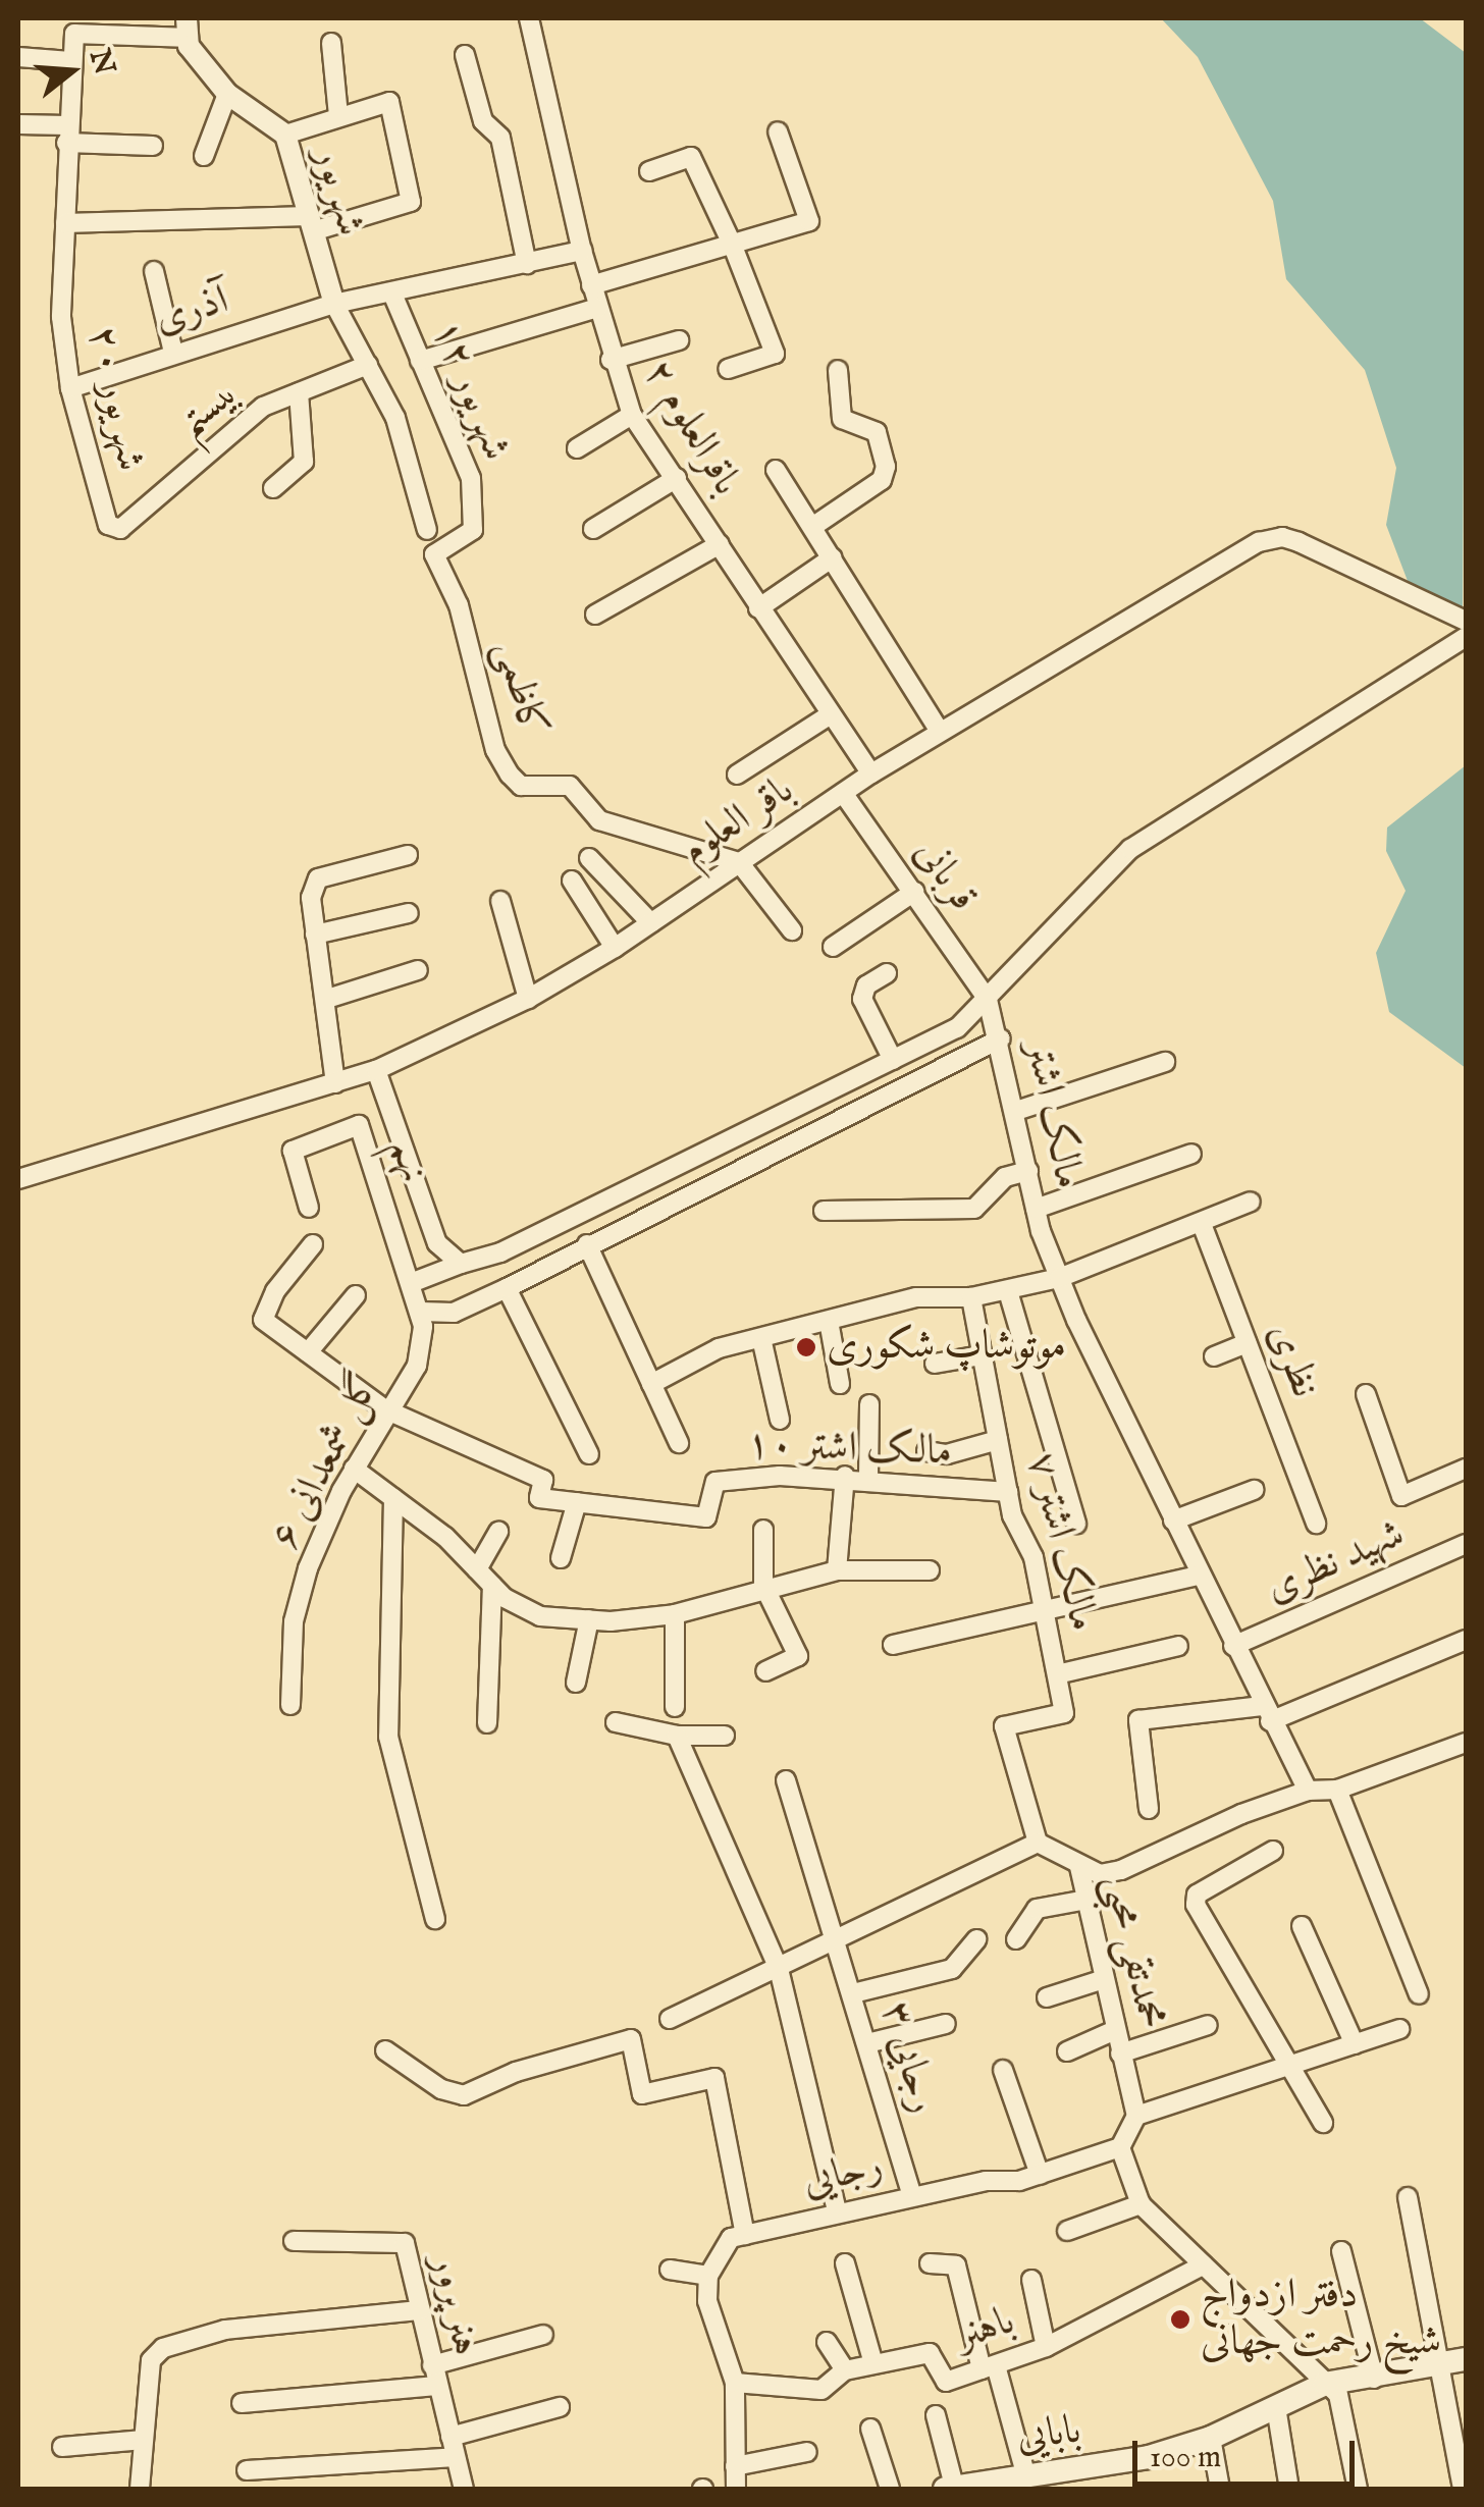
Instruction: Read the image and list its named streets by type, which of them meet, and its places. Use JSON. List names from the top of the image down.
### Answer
{
  "streets": {
    "main road": ["بابایی"],
    "street": [
      "شهریور",
      "آذری",
      "شهریور ۱۲",
      "شهریور ۲۰",
      "بیستم",
      "باقرالعلوم ۲",
      "کاظمی",
      "باقر العلوم",
      "قربانی",
      "مالک اشتر",
      "نهم",
      "نظری",
      "مالک اشتر ۱۰",
      "گل شمعدانی ۶",
      "مالک اشتر ۷",
      "شهید نظری",
      "محمدتقی محبی",
      "رجایی ۳",
      "رجایی",
      "هنر پرور",
      "باهنر"
    ]
  },
  "crossings": [
    ["شهریور", "آذری"],
    ["آذری", "شهریور ۱۲"],
    ["آذری", "شهریور ۲۰"],
    ["آذری", "باقرالعلوم ۲"],
    ["شهریور ۱۲", "کاظمی"],
    ["شهریور ۲۰", "بیستم"],
    ["باقرالعلوم ۲", "باقر العلوم"],
    ["کاظمی", "باقر العلوم"],
    ["باقر العلوم", "قربانی"],
    ["قربانی", "مالک اشتر"],
    ["مالک اشتر", "شهید نظری"],
    ["مالک اشتر ۱۰", "گل شمعدانی ۶"],
    ["مالک اشتر ۱۰", "مالک اشتر ۷"],
    ["مالک اشتر ۷", "محمدتقی محبی"],
    ["رجایی ۳", "رجایی"]
  ],
  "places": ["موتوشاپ شکوری", "دفتر ازدواج شیخ رحمت جهانی"],
  "scale_bar": "100 m",
  "north": "right"
}
